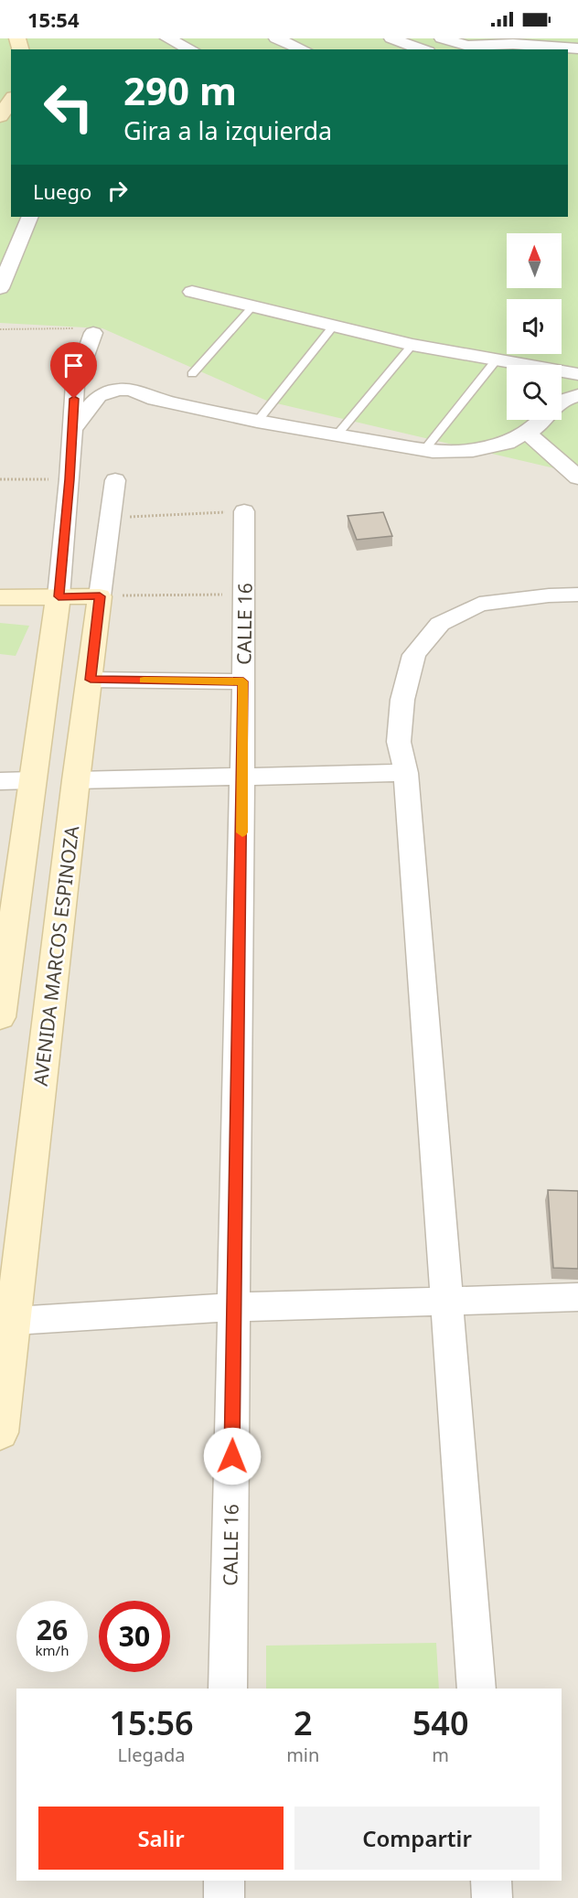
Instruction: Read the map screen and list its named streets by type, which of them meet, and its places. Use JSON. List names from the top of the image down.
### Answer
{
  "streets": {
    "street": ["CALLE 16", "AVENIDA MARCOS ESPINOZA"]
  },
  "north": "top",
  "page": {
    "status": "15:54",
    "turn": ["290 m", "Gira a la izquierda"],
    "then": "Luego",
    "speed": "26 km/h",
    "limit": "30",
    "eta": [
      "15:56",
      "Llegada",
      "2",
      "min",
      "540",
      "m"
    ],
    "buttons": ["Salir", "Compartir"]
  }
}
